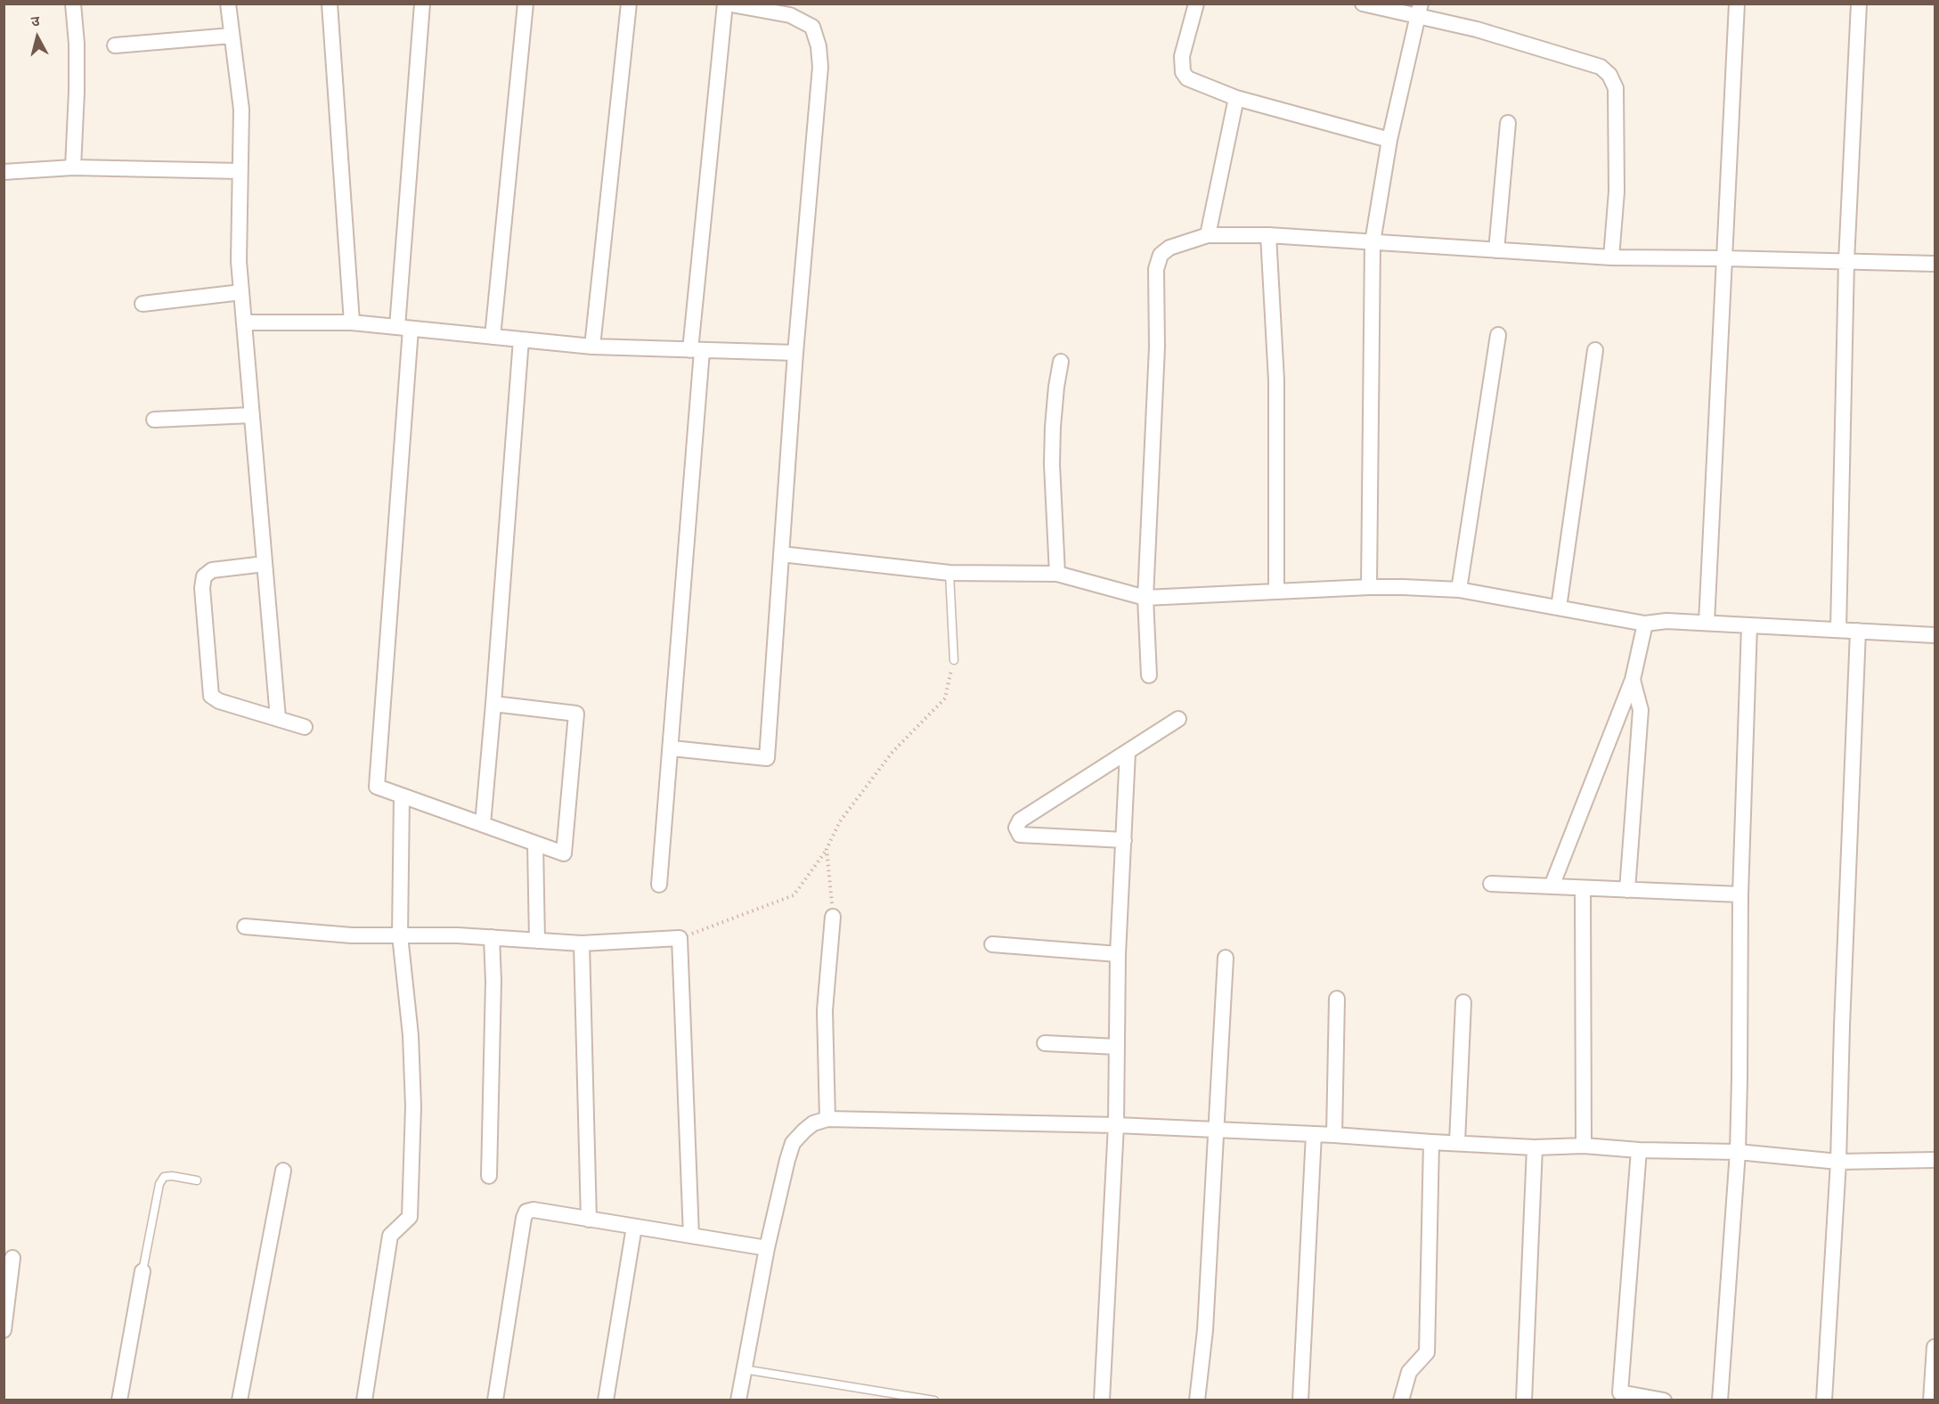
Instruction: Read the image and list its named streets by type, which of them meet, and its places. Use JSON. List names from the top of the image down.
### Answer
{
  "north": "top"
}
